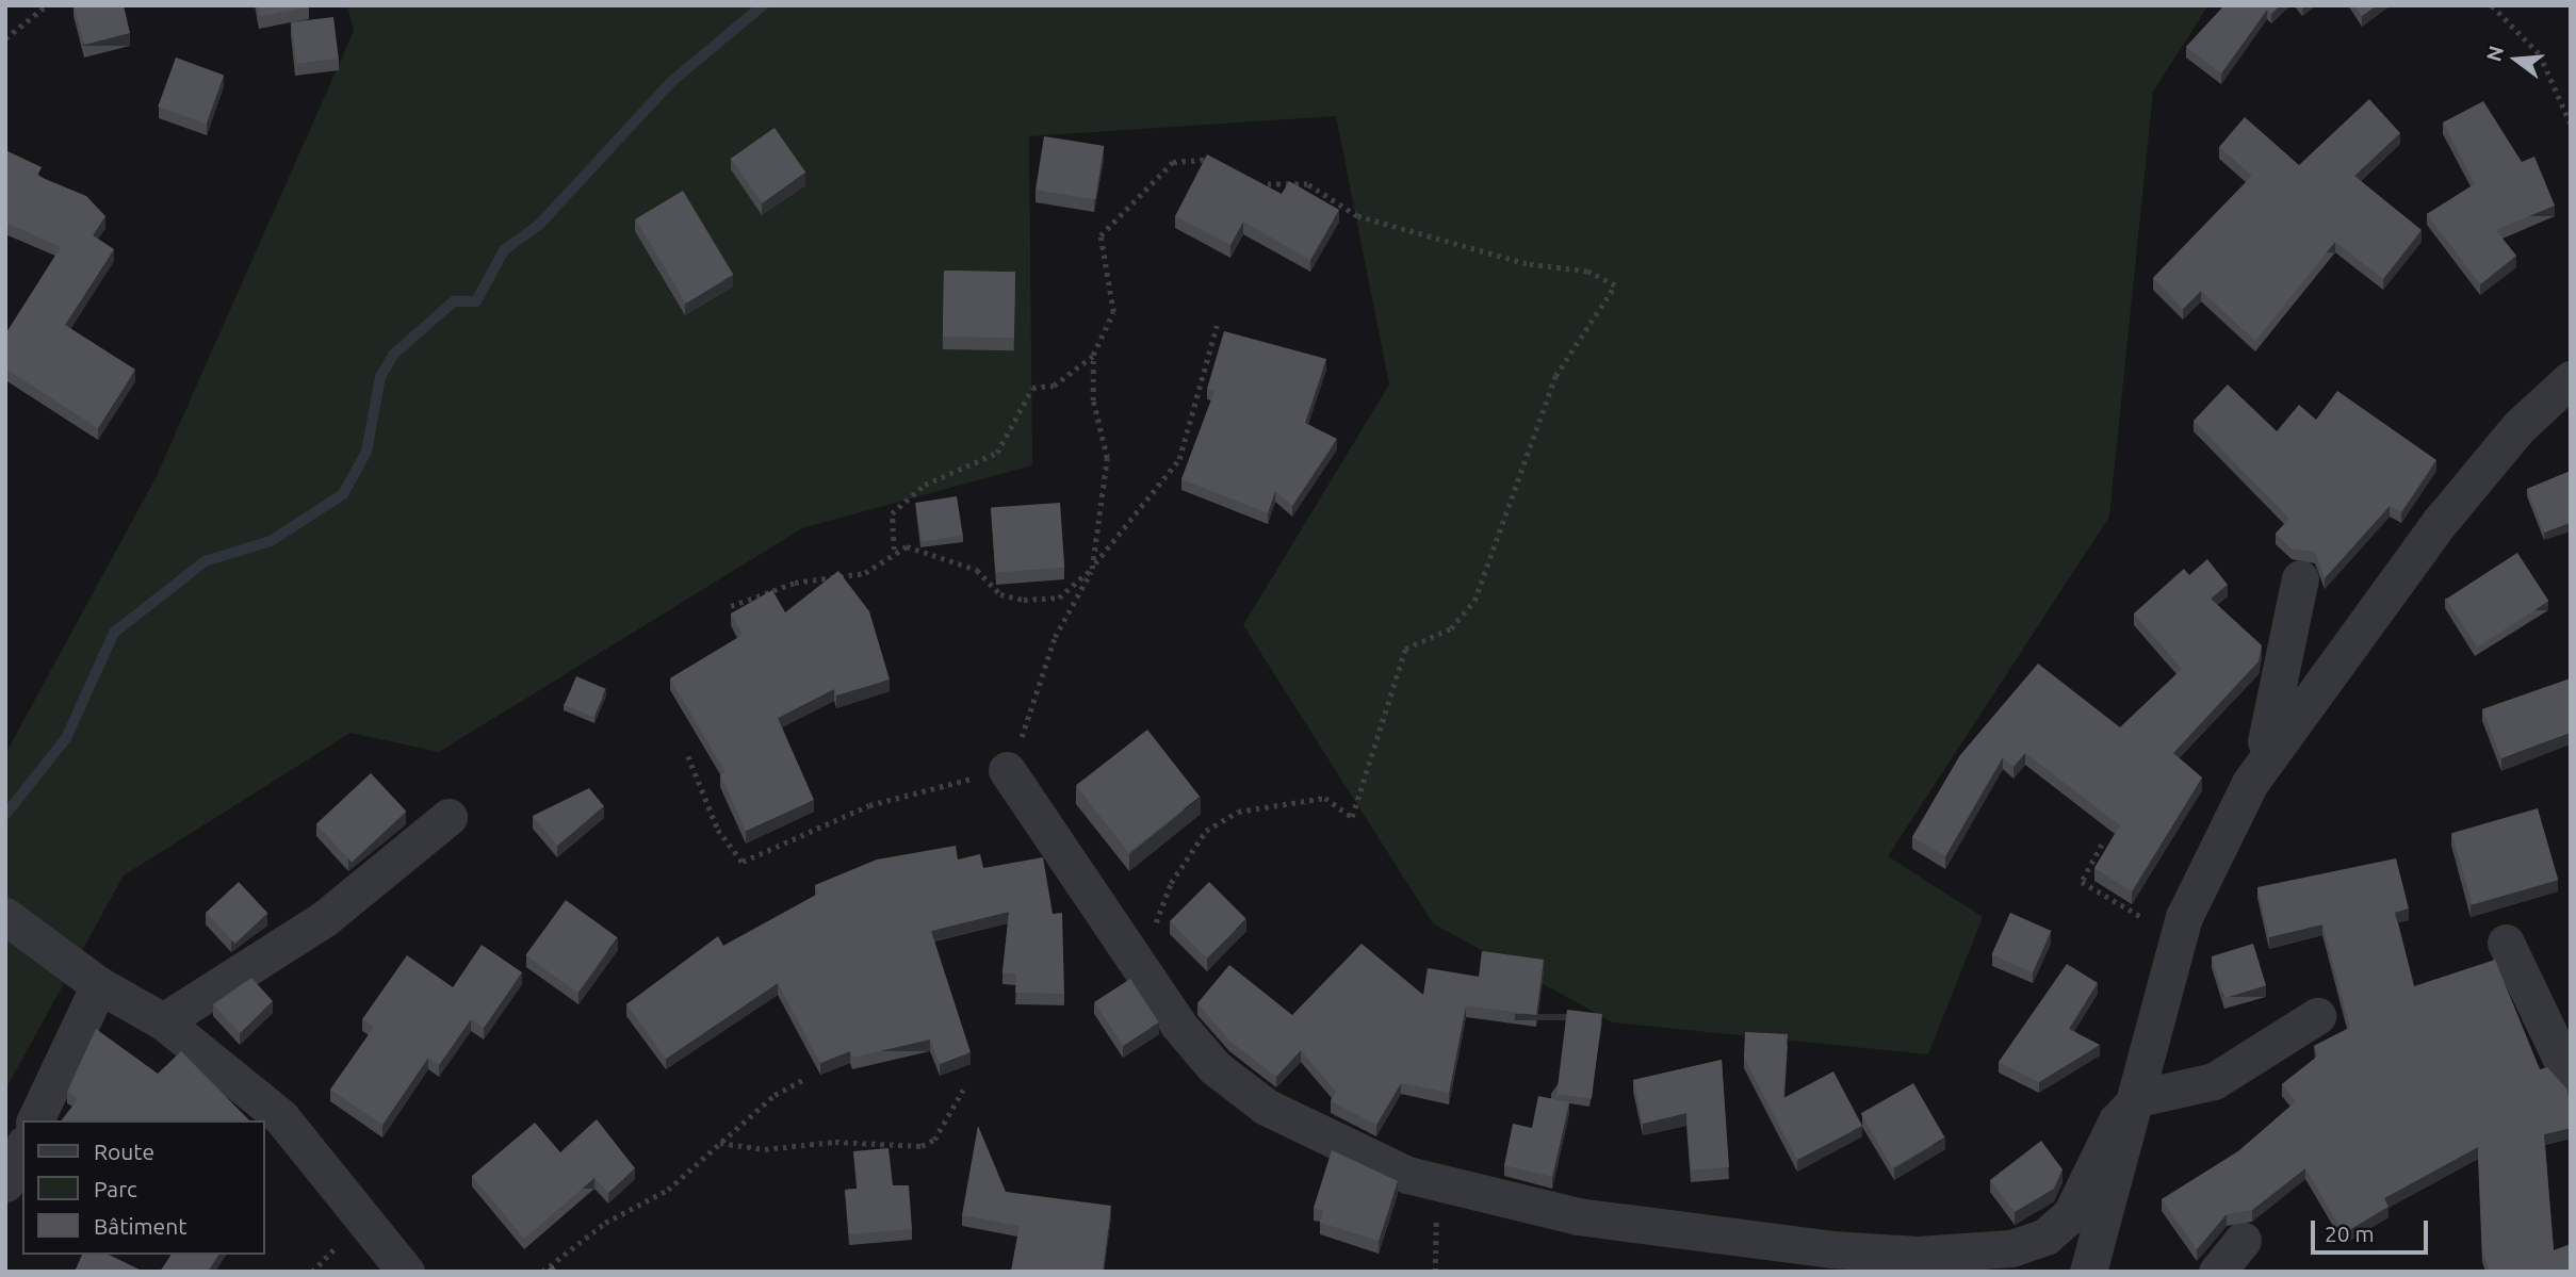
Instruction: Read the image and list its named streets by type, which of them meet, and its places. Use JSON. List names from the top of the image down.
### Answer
{
  "legend": ["Route", "Parc", "Bâtiment"],
  "scale_bar": "20 m",
  "north": "left"
}
